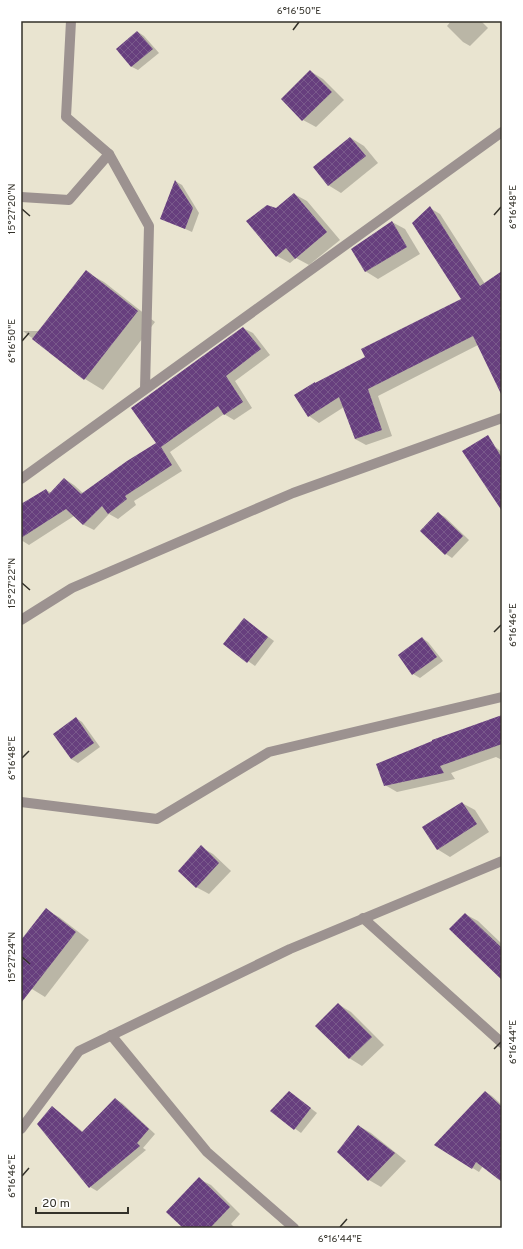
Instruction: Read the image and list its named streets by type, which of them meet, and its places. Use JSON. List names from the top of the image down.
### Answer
{
  "scale_bar": "20 m",
  "coordinates": [
    "6°16'50\"E",
    "6°16'48\"E",
    "15°27'20\"N",
    "15°27'22\"N",
    "6°16'46\"E",
    "15°27'24\"N",
    "6°16'44\"E"
  ]
}
